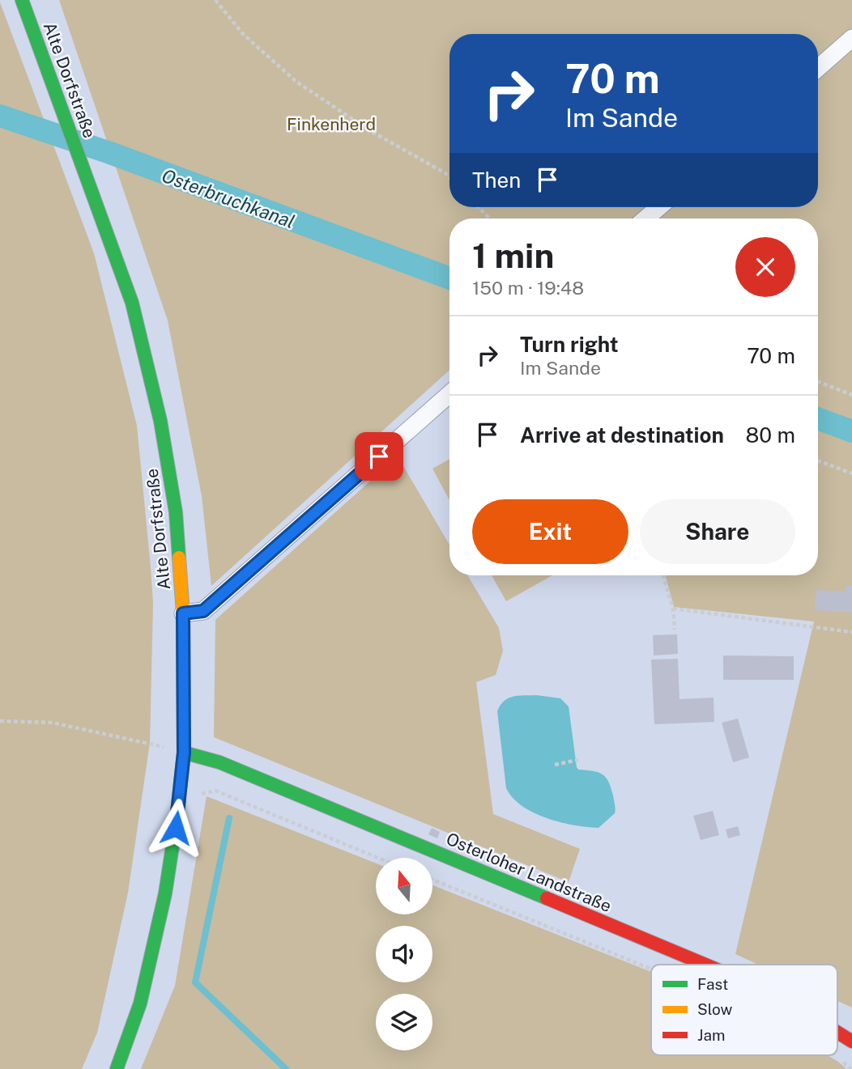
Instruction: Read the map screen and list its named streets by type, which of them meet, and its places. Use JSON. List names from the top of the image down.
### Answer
{
  "streets": {
    "street": ["Alte Dorfstraße", "Osterloher Landstraße"]
  },
  "crossings": [
    ["Alte Dorfstraße", "Osterloher Landstraße"]
  ],
  "water": ["Osterbruchkanal"],
  "parks": ["Finkenherd"],
  "legend": ["Fast", "Slow", "Jam"],
  "north": "top",
  "page": {
    "turn": ["70 m", "Im Sande"],
    "then": "Then",
    "heading": ["1 min", "150 m · 19:48"],
    "list": [
      {
        "name": "Turn right",
        "note": "Im Sande",
        "value": "70 m"
      },
      {
        "name": "Arrive at destination",
        "value": "80 m"
      }
    ],
    "buttons": ["Exit", "Share"]
  }
}
